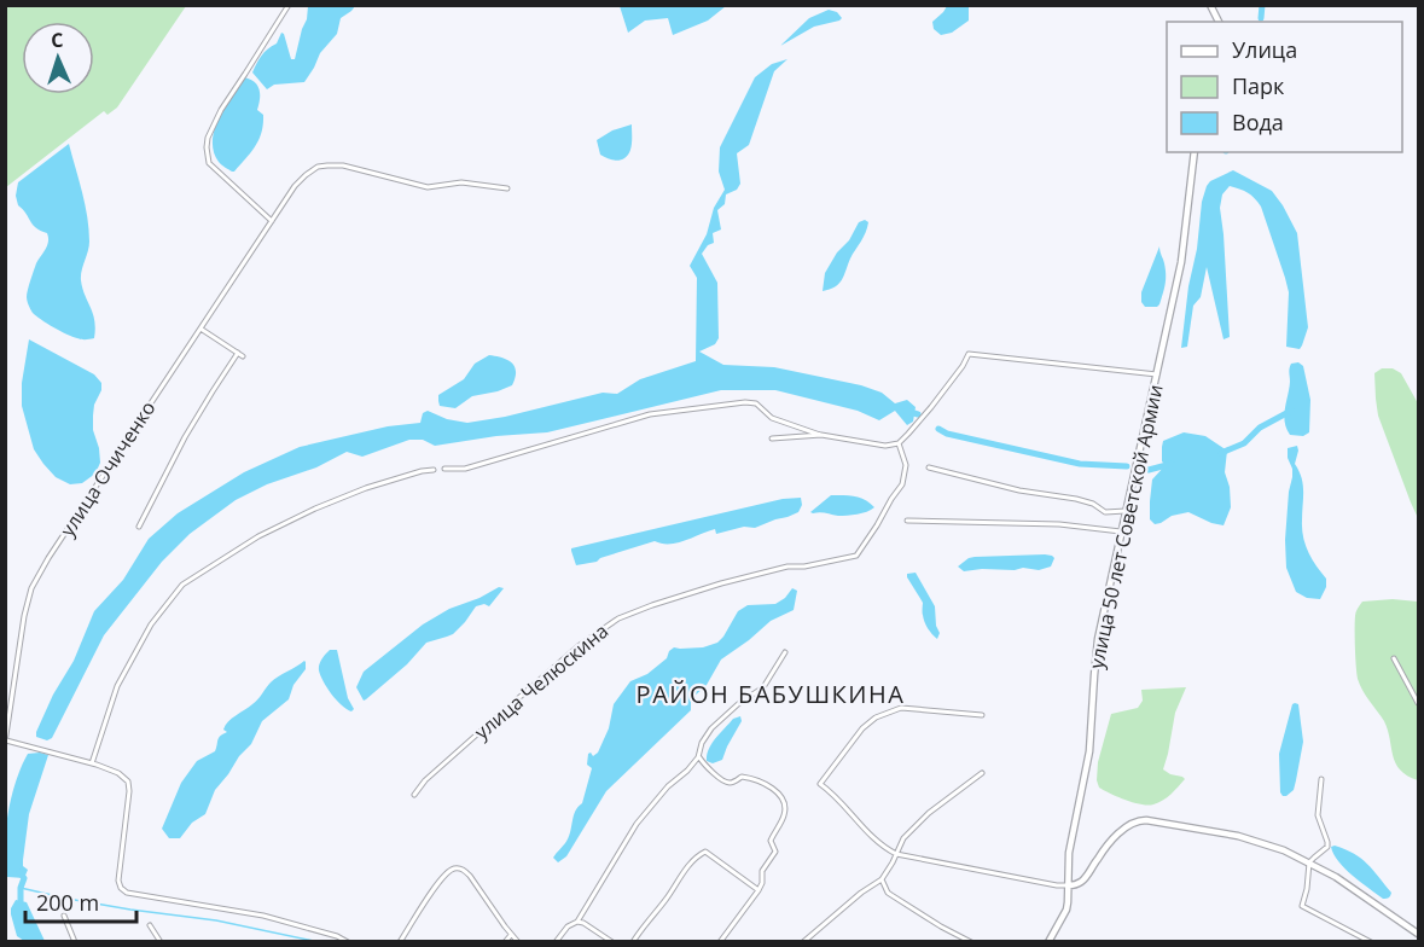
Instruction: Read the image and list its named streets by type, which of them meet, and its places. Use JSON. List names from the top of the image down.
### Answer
{
  "streets": {
    "main road": ["улица 50 лет Советской Армии"],
    "street": ["улица Очиченко", "улица Челюскина"]
  },
  "districts": ["РАЙОН БАБУШКИНА"],
  "legend": ["Улица", "Парк", "Вода"],
  "scale_bar": "200 m",
  "north": "top"
}
